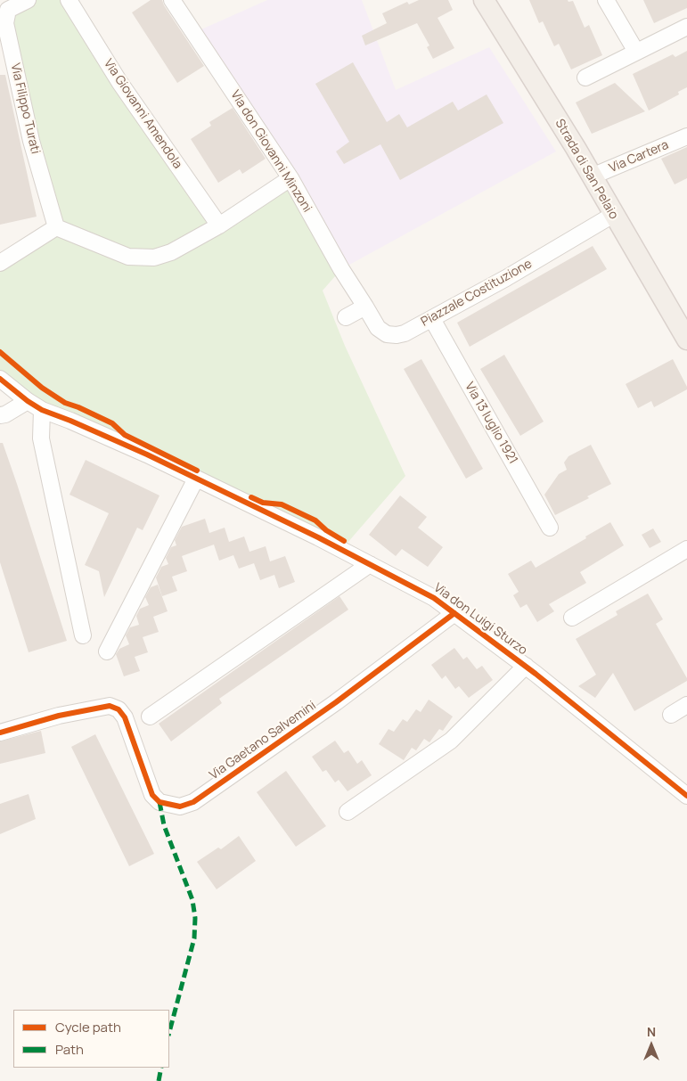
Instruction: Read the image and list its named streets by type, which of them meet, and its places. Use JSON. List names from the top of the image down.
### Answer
{
  "streets": {
    "main road": ["Strada di San Pelaio"],
    "street": [
      "Via Filippo Turati",
      "Via Giovanni Amendola",
      "Via don Giovanni Minzoni",
      "Via Cartera",
      "Piazzale Costituzione",
      "Via 13 luglio 1921",
      "Via don Luigi Sturzo",
      "Via Gaetano Salvemini"
    ]
  },
  "crossings": [
    ["Via don Giovanni Minzoni", "Piazzale Costituzione"],
    ["Via Cartera", "Strada di San Pelaio"],
    ["Strada di San Pelaio", "Piazzale Costituzione"],
    ["Piazzale Costituzione", "Via 13 luglio 1921"],
    ["Via don Luigi Sturzo", "Via Gaetano Salvemini"]
  ],
  "legend": ["Cycle path", "Path"],
  "north": "top"
}
